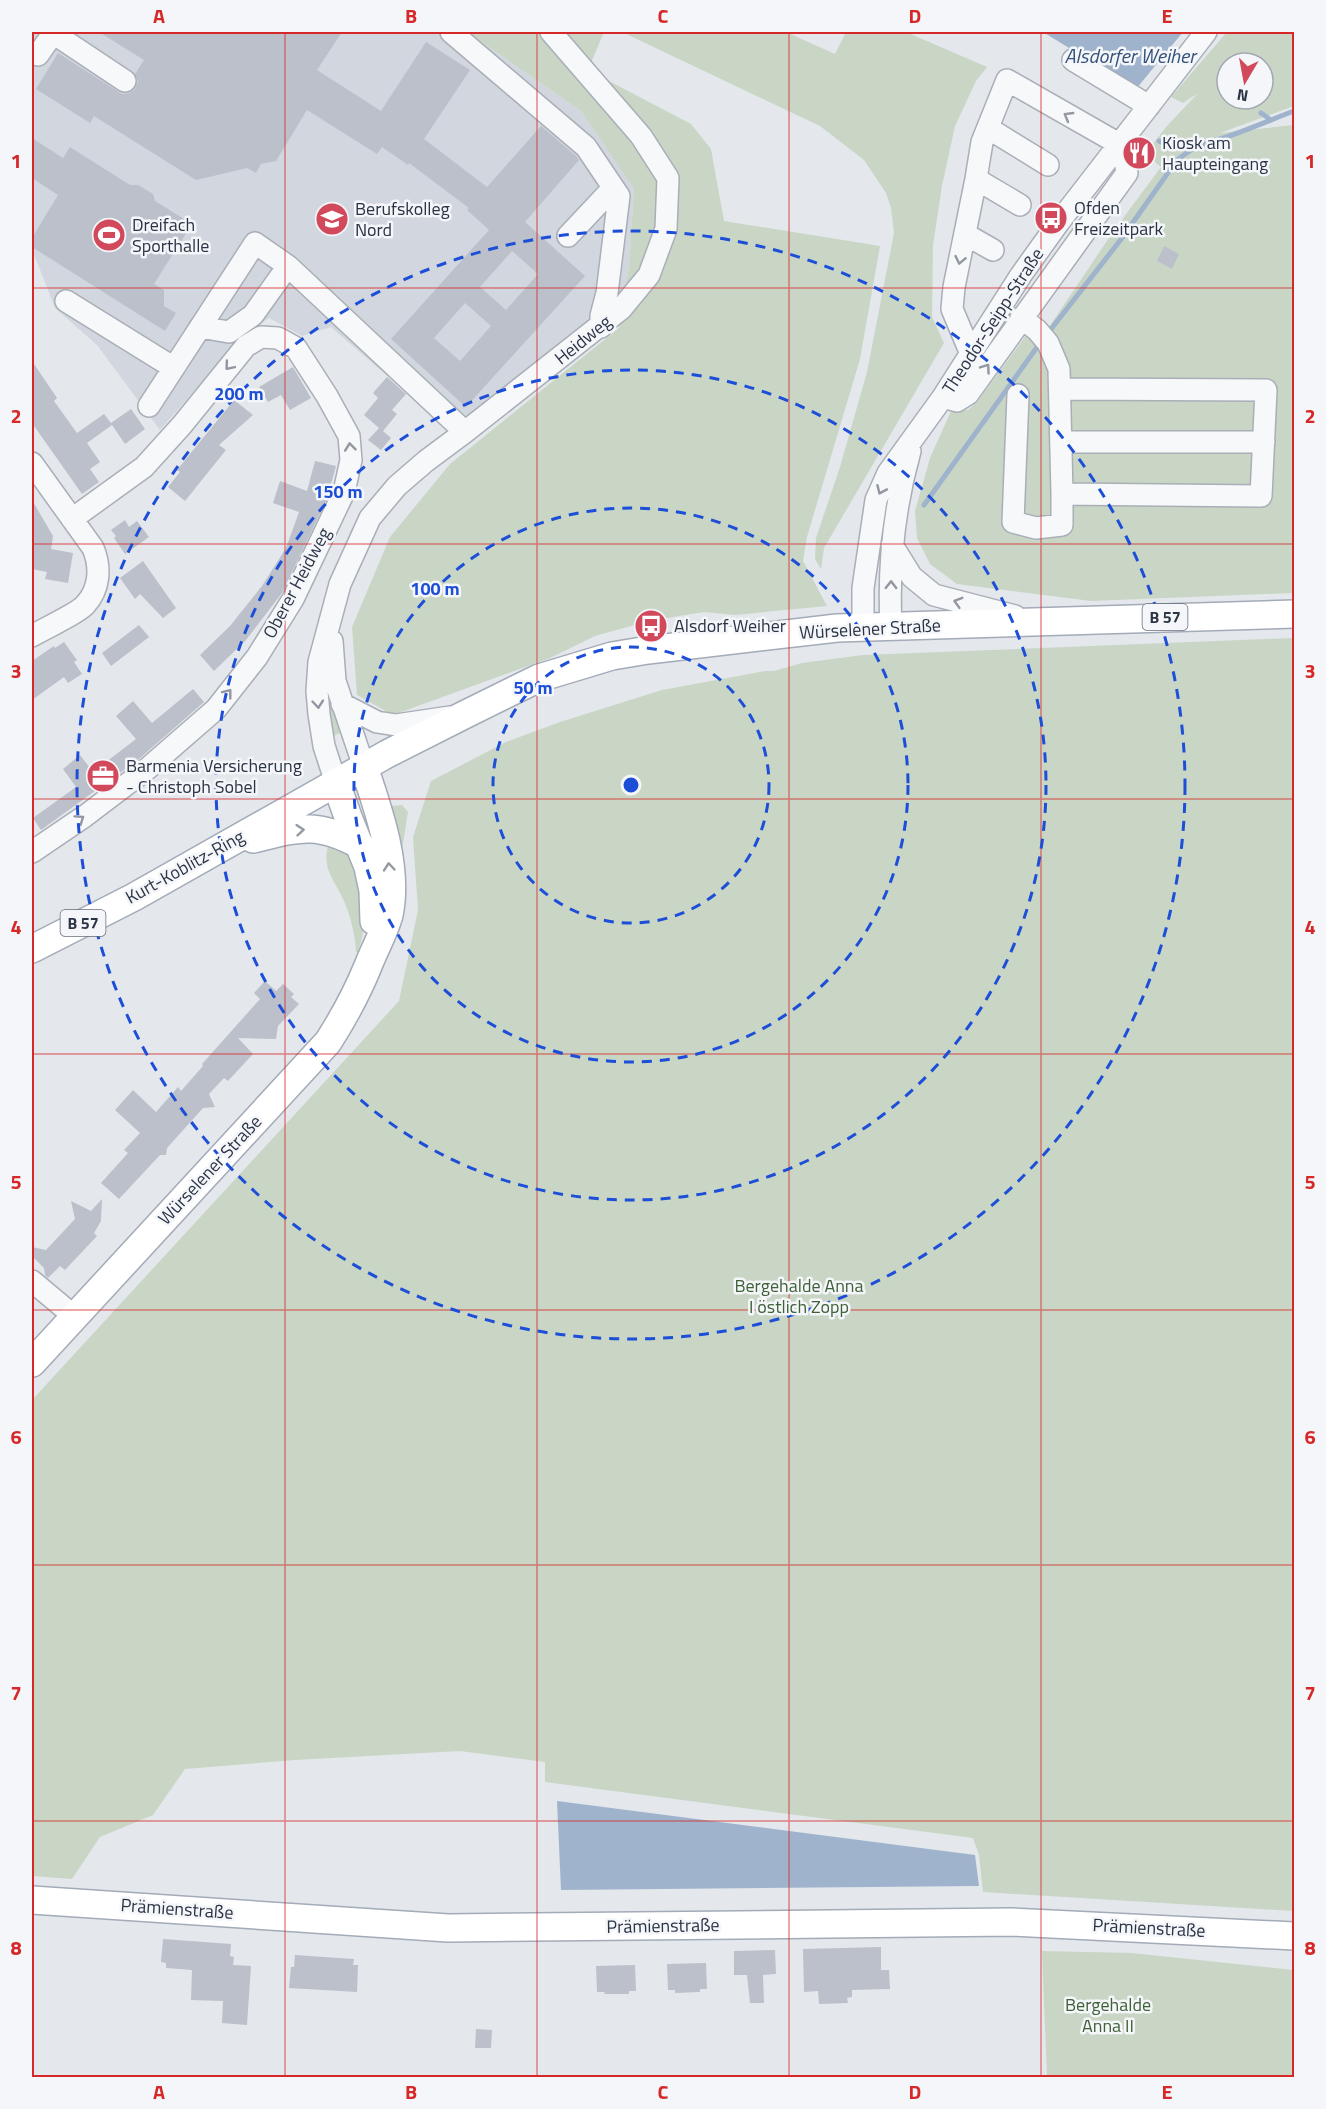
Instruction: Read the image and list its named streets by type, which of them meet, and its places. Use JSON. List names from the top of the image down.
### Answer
{
  "streets": {
    "main road": [
      "B 57",
      "Würselener Straße",
      "Kurt-Koblitz-Ring",
      "Prämienstraße"
    ],
    "street": ["Theodor-Seipp-Straße", "Heidweg", "Oberer Heidweg"]
  },
  "crossings": [
    ["Theodor-Seipp-Straße", "Würselener Straße"],
    ["Heidweg", "Würselener Straße"],
    ["Heidweg", "Kurt-Koblitz-Ring"],
    ["Würselener Straße", "Kurt-Koblitz-Ring"]
  ],
  "water": ["Alsdorfer Weiher"],
  "parks": ["Bergehalde Anna I östlich Zopp", "Bergehalde Anna II"],
  "places": {
    "restaurant": ["Kiosk am Haupteingang"],
    "bus stop": ["Ofden Freizeitpark", "Alsdorf Weiher"],
    "school or university": ["Berufskolleg Nord"],
    "sports": ["Dreifach Sporthalle"],
    "office": ["Barmenia Versicherung - Christoph Sobel"]
  },
  "north": "bottom",
  "grid": {
    "columns": [
      "A",
      "B",
      "C",
      "D",
      "E"
    ],
    "rows": [
      "1",
      "2",
      "3",
      "4",
      "5",
      "6",
      "7",
      "8"
    ]
  },
  "rings": [
    "200 m",
    "150 m",
    "100 m",
    "50 m"
  ]
}
